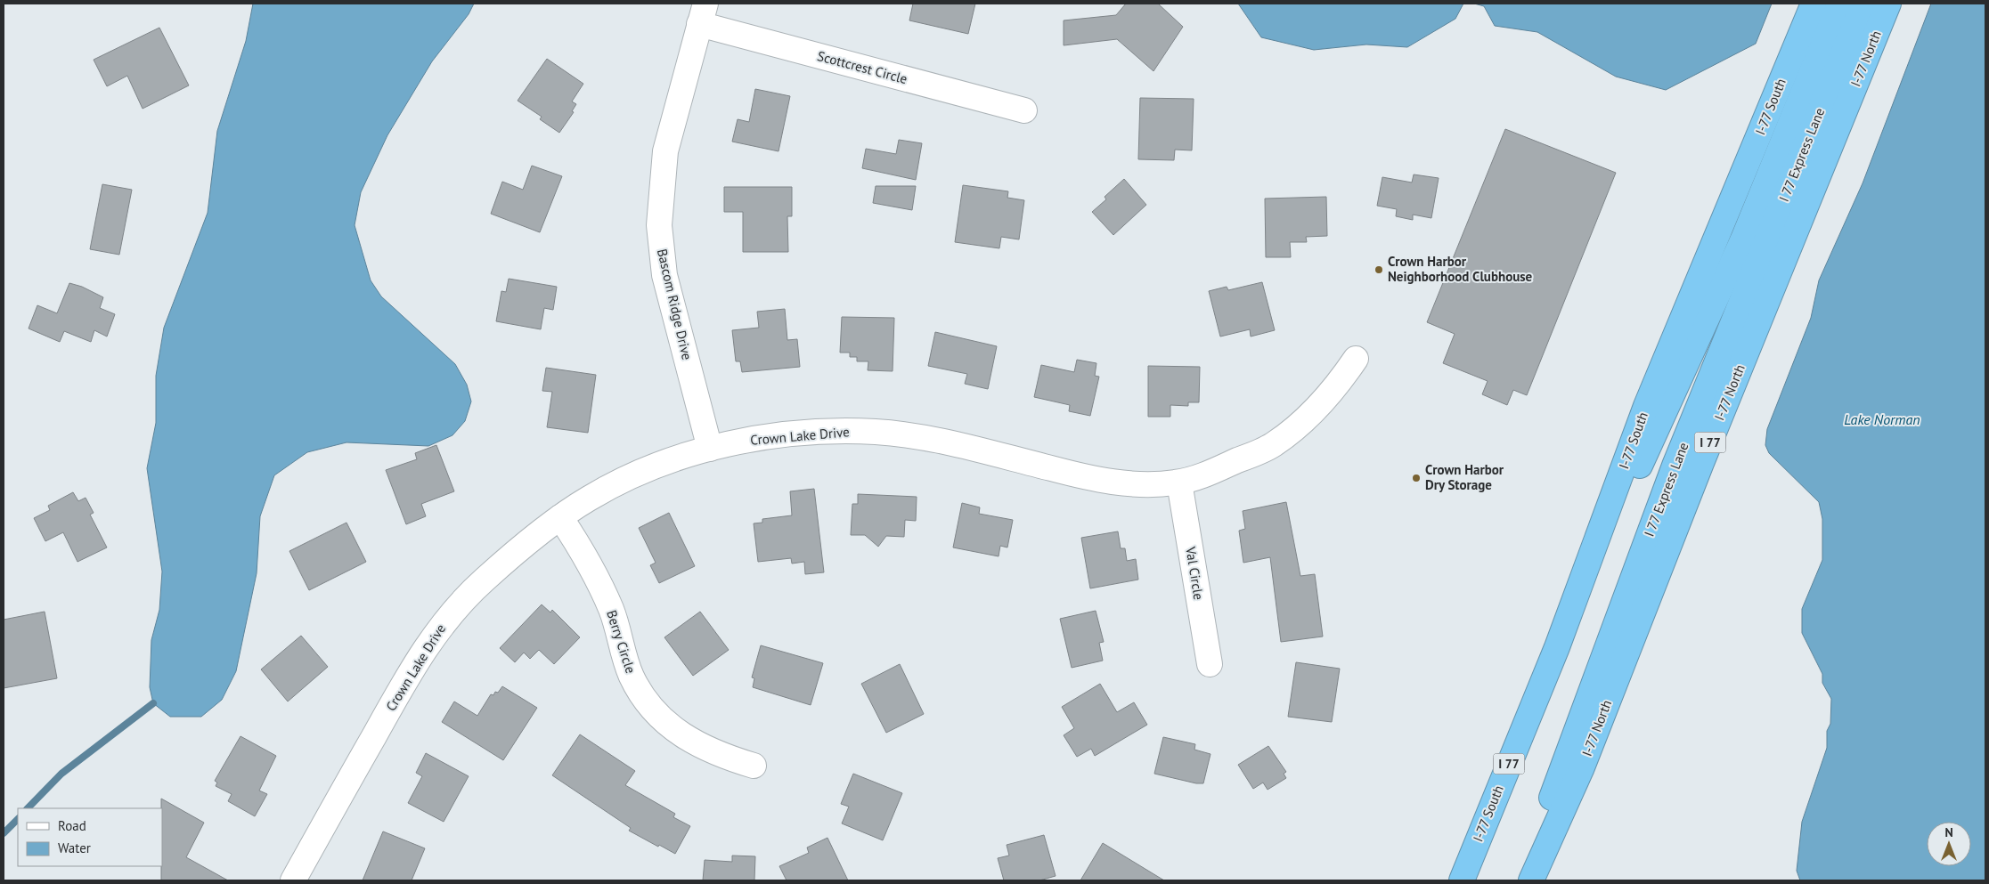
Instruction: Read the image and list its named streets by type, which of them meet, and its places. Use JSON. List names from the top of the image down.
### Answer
{
  "streets": {
    "highway": [
      "I-77 North",
      "I-77 South",
      "I 77 Express Lane",
      "I 77"
    ],
    "street": [
      "Scottcrest Circle",
      "Bascom Ridge Drive",
      "Crown Lake Drive",
      "Val Circle",
      "Berry Circle"
    ]
  },
  "crossings": [
    ["Scottcrest Circle", "Bascom Ridge Drive"],
    ["I-77 South", "I 77 Express Lane"],
    ["Bascom Ridge Drive", "Crown Lake Drive"],
    ["Crown Lake Drive", "Val Circle"],
    ["Crown Lake Drive", "Berry Circle"]
  ],
  "water": ["Lake Norman"],
  "places": ["Crown Harbor Neighborhood Clubhouse", "Crown Harbor Dry Storage"],
  "legend": ["Road", "Water"],
  "north": "top"
}
